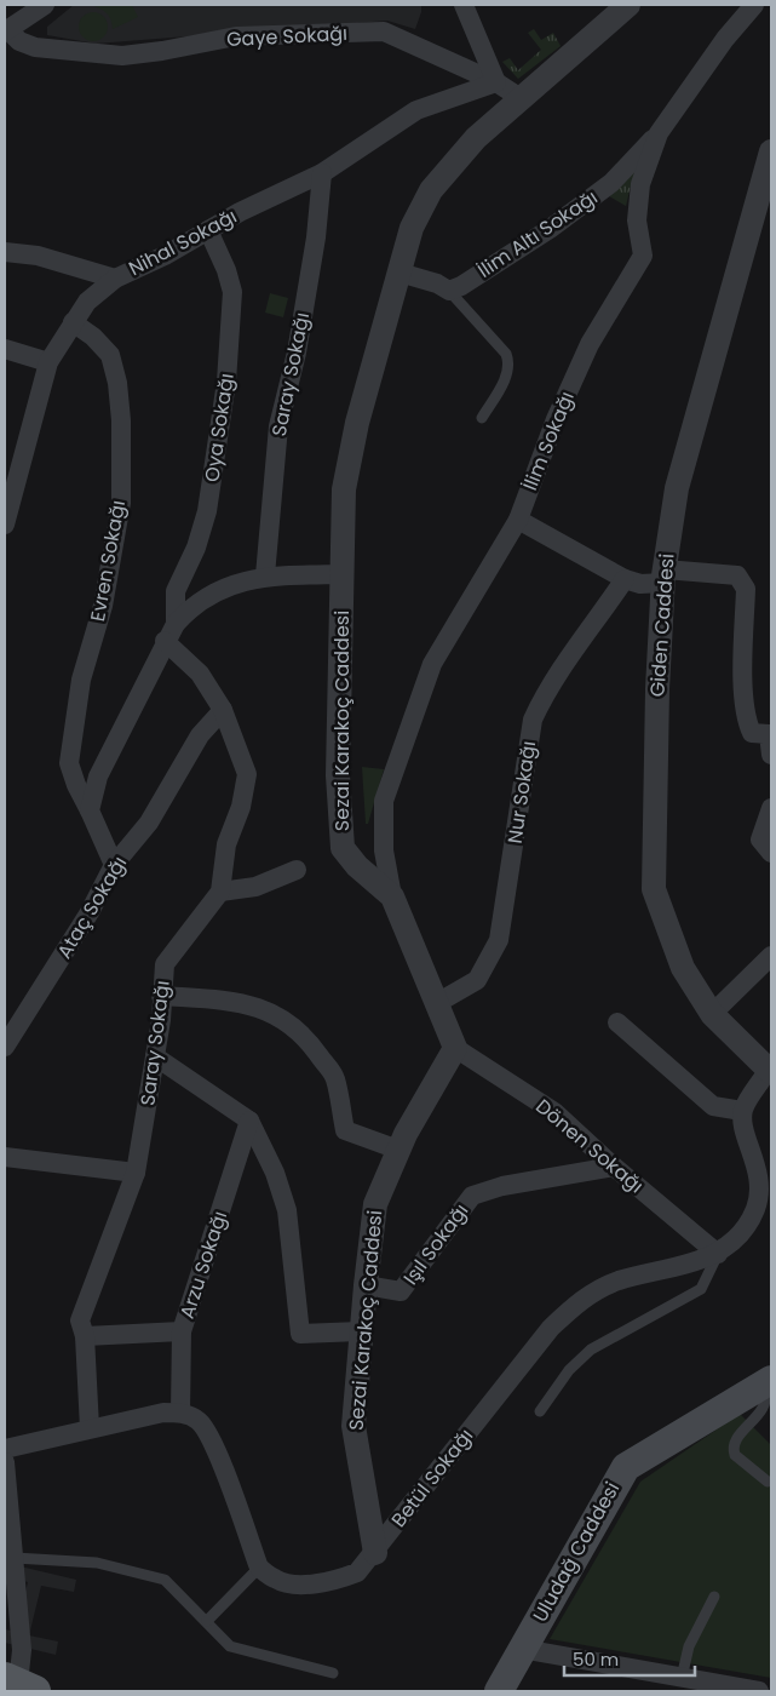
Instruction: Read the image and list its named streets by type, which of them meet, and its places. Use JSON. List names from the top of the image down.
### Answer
{
  "streets": {
    "main road": ["Uludağ Caddesi"],
    "street": [
      "Gaye Sokağı",
      "İlim Altı Sokağı",
      "Nihal Sokağı",
      "Saray Sokağı",
      "Oya Sokağı",
      "İlim Sokağı",
      "Evren Sokağı",
      "Giden Caddesi",
      "Sezai Karakoç Caddesi",
      "Nur Sokağı",
      "Ataç Sokağı",
      "Dönen Sokağı",
      "Işıl Sokağı",
      "Arzu Sokağı",
      "Betül Sokağı"
    ]
  },
  "crossings": [
    ["Gaye Sokağı", "Nihal Sokağı"],
    ["Gaye Sokağı", "Sezai Karakoç Caddesi"],
    ["İlim Altı Sokağı", "İlim Sokağı"],
    ["Nihal Sokağı", "Saray Sokağı"],
    ["Nihal Sokağı", "Oya Sokağı"],
    ["Nihal Sokağı", "Evren Sokağı"],
    ["Saray Sokağı", "Oya Sokağı"],
    ["Oya Sokağı", "Evren Sokağı"],
    ["Oya Sokağı", "Sezai Karakoç Caddesi"],
    ["İlim Sokağı", "Sezai Karakoç Caddesi"],
    ["Sezai Karakoç Caddesi", "Nur Sokağı"],
    ["Sezai Karakoç Caddesi", "Dönen Sokağı"],
    ["Sezai Karakoç Caddesi", "Işıl Sokağı"],
    ["Sezai Karakoç Caddesi", "Betül Sokağı"],
    ["Dönen Sokağı", "Işıl Sokağı"],
    ["Dönen Sokağı", "Betül Sokağı"]
  ],
  "scale_bar": "50 m"
}
